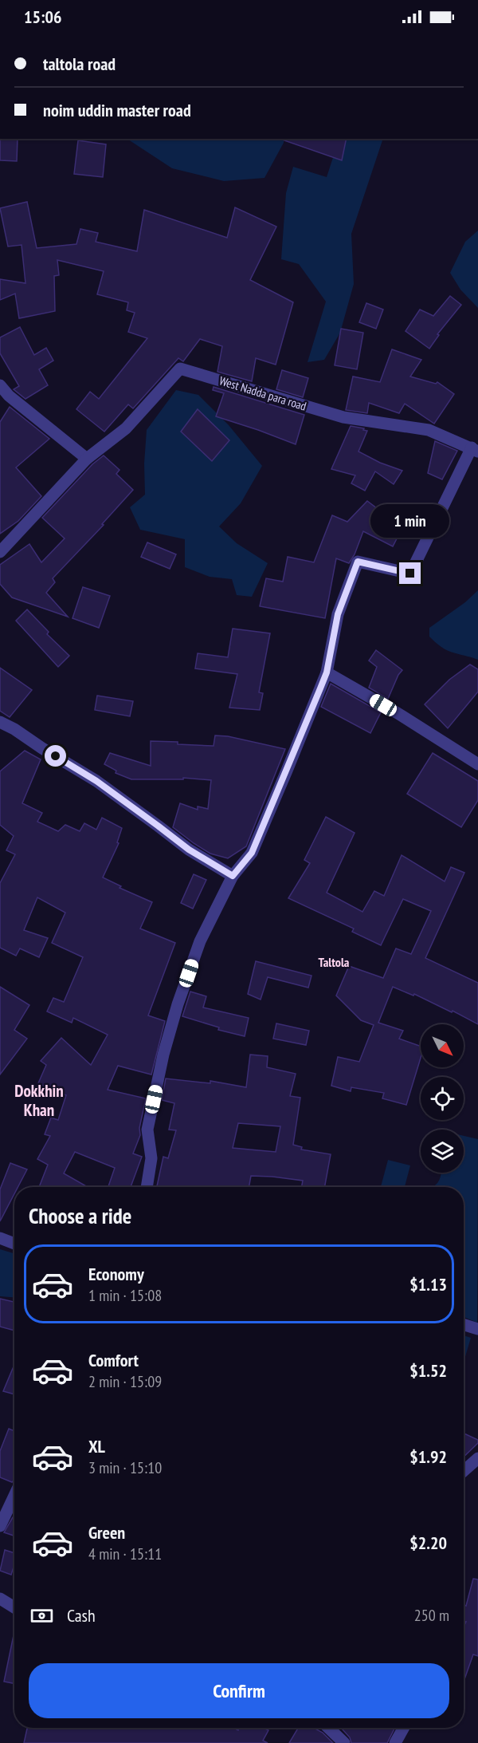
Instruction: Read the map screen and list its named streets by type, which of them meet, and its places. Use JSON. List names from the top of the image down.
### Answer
{
  "streets": {
    "street": ["West Nadda para road"]
  },
  "districts": ["Taltola", "Dokkhin Khan"],
  "north": "bottom right",
  "page": {
    "status": "15:06",
    "banner": ["taltola road", "noim uddin master road"],
    "bubble": "1 min",
    "heading": "Choose a ride",
    "list": [
      {
        "name": "Economy",
        "note": "1 min · 15:08",
        "value": "$1.13"
      },
      {
        "name": "Comfort",
        "note": "2 min · 15:09",
        "value": "$1.52"
      },
      {
        "name": "XL",
        "note": "3 min · 15:10",
        "value": "$1.92"
      },
      {
        "name": "Green",
        "note": "4 min · 15:11",
        "value": "$2.20"
      }
    ],
    "pay": ["Cash", "250 m"],
    "buttons": "Confirm"
  }
}
